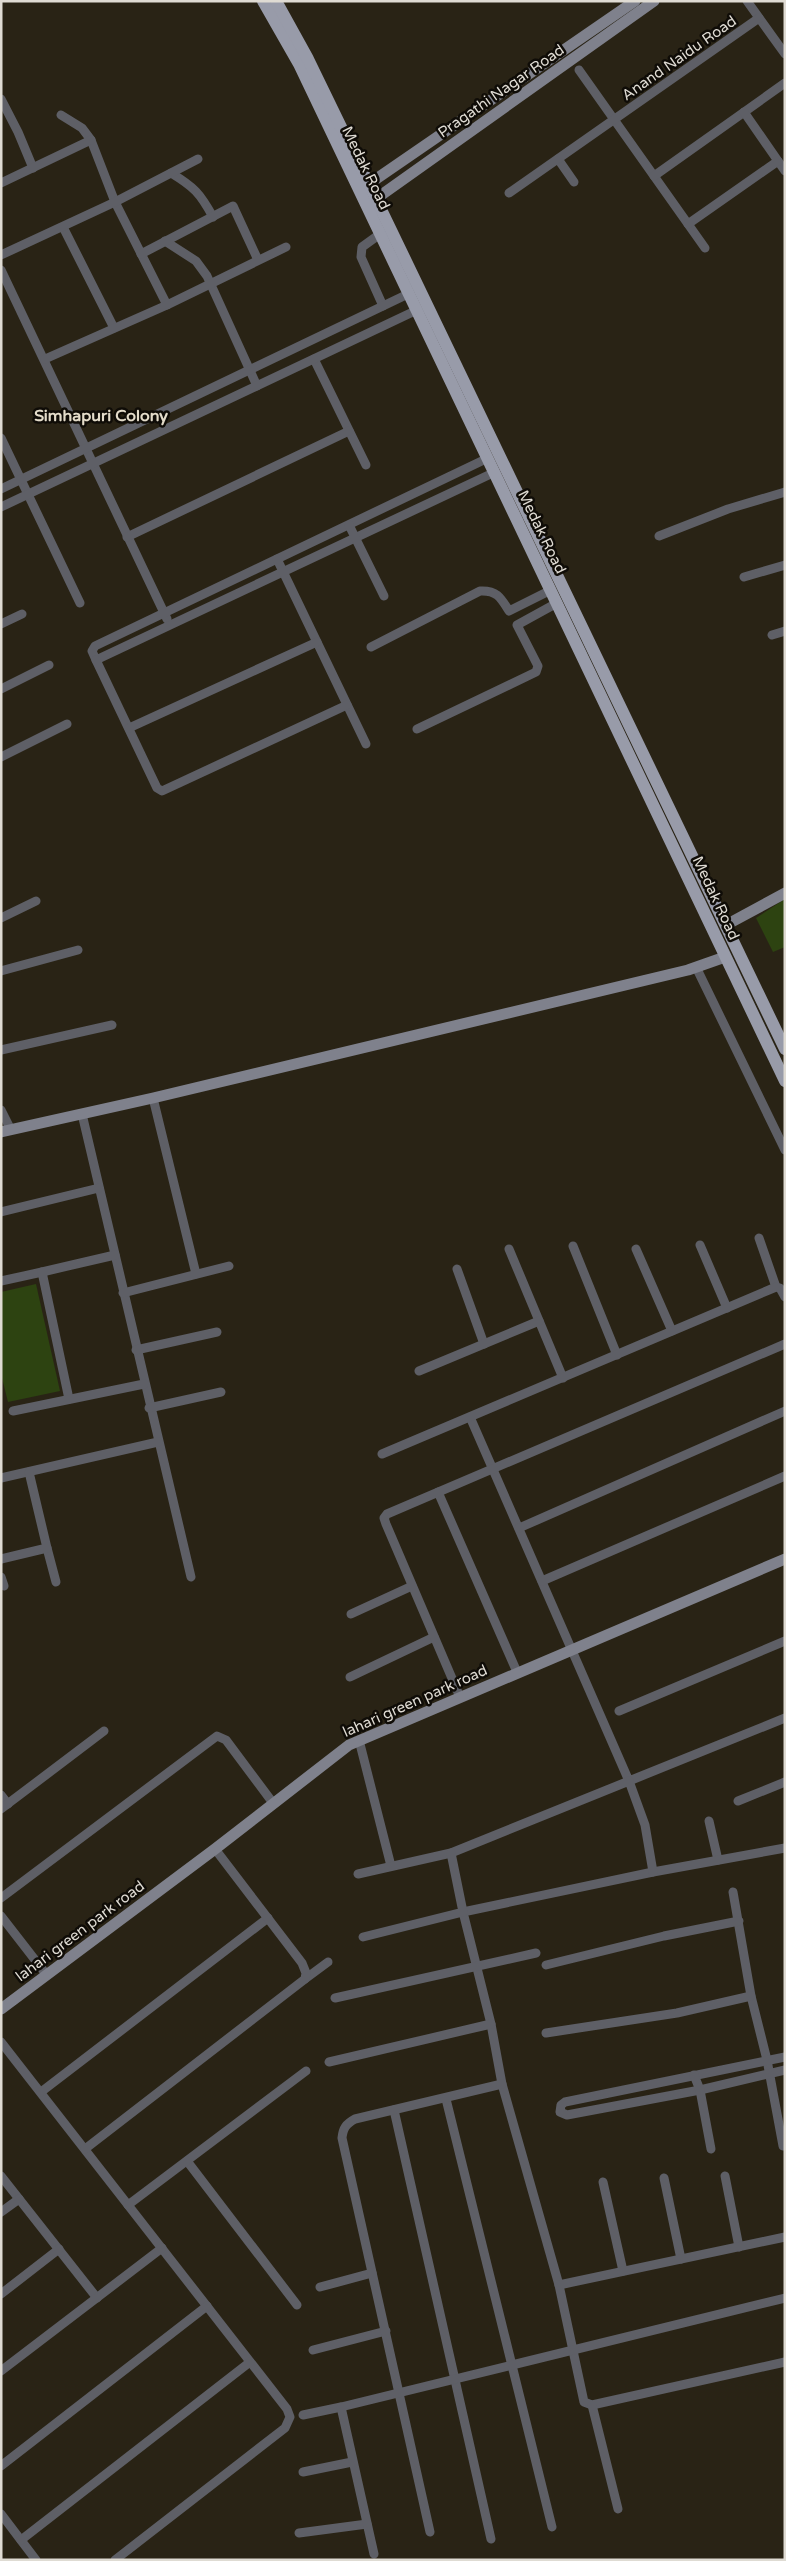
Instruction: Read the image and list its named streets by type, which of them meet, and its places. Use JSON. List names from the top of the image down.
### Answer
{
  "streets": {
    "main road": ["Medak Road"],
    "street": ["Anand Naidu Road", "Pragathi Nagar Road", "lahari green park road"]
  },
  "crossings": [
    ["Pragathi Nagar Road", "Medak Road"]
  ],
  "districts": ["Simhapuri Colony"]
}
